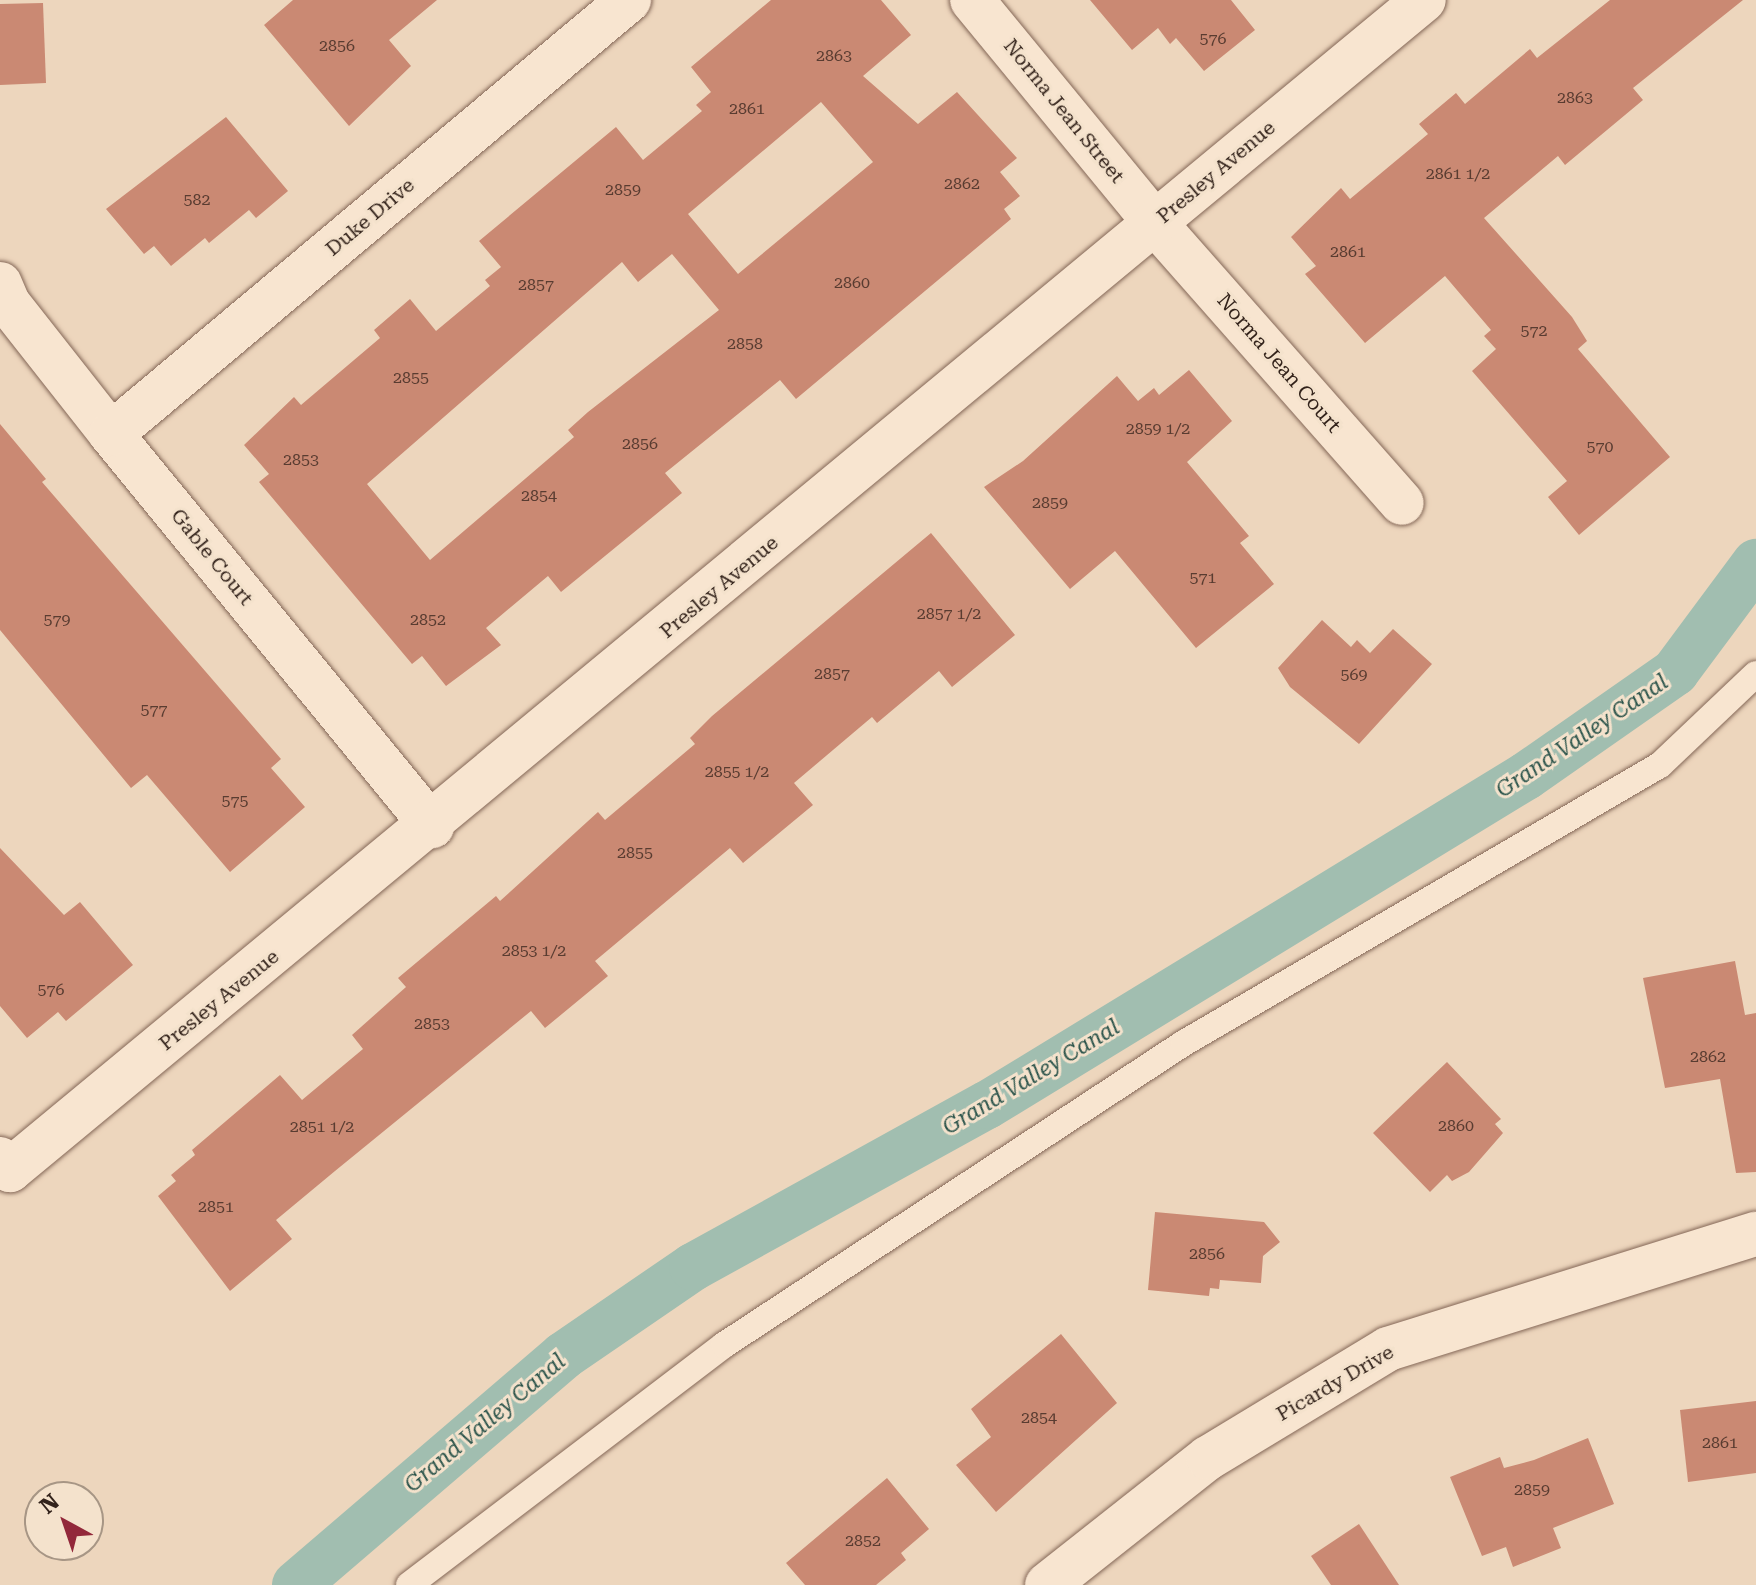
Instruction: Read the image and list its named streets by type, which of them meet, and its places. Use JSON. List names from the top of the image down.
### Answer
{
  "streets": {
    "street": [
      "Norma Jean Street",
      "Presley Avenue",
      "Duke Drive",
      "Norma Jean Court",
      "Gable Court",
      "Picardy Drive"
    ]
  },
  "crossings": [
    ["Norma Jean Street", "Presley Avenue"],
    ["Norma Jean Street", "Norma Jean Court"],
    ["Presley Avenue", "Norma Jean Court"],
    ["Presley Avenue", "Gable Court"],
    ["Duke Drive", "Gable Court"]
  ],
  "water": ["Grand Valley Canal"],
  "house_numbers": [
    "576",
    "2856",
    "2863",
    "2863",
    "2861",
    "2861 1/2",
    "2862",
    "2859",
    "582",
    "2861",
    "2860",
    "2857",
    "572",
    "2858",
    "2855",
    "2859 1/2",
    "2856",
    "570",
    "2853",
    "2854",
    "2859",
    "571",
    "2857 1/2",
    "579",
    "2852",
    "2857",
    "569",
    "577",
    "2855 1/2",
    "575",
    "2855",
    "2853 1/2",
    "576",
    "2853",
    "2862",
    "2860",
    "2851 1/2",
    "2851",
    "2856",
    "2854",
    "2861",
    "2859",
    "2852"
  ],
  "north": "top left"
}
